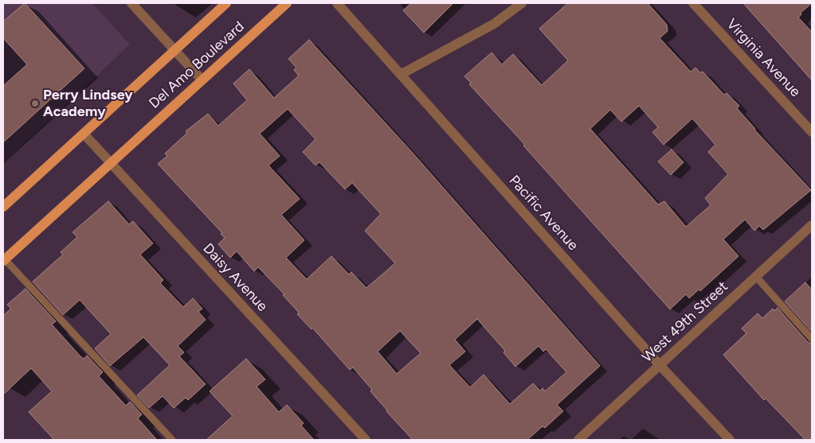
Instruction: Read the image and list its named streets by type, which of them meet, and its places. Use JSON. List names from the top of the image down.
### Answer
{
  "streets": {
    "main road": ["Del Amo Boulevard"],
    "street": [
      "Virginia Avenue",
      "Pacific Avenue",
      "Daisy Avenue",
      "West 49th Street"
    ]
  },
  "crossings": [
    ["Del Amo Boulevard", "Daisy Avenue"],
    ["Pacific Avenue", "West 49th Street"]
  ],
  "places": ["Perry Lindsey Academy"]
}
